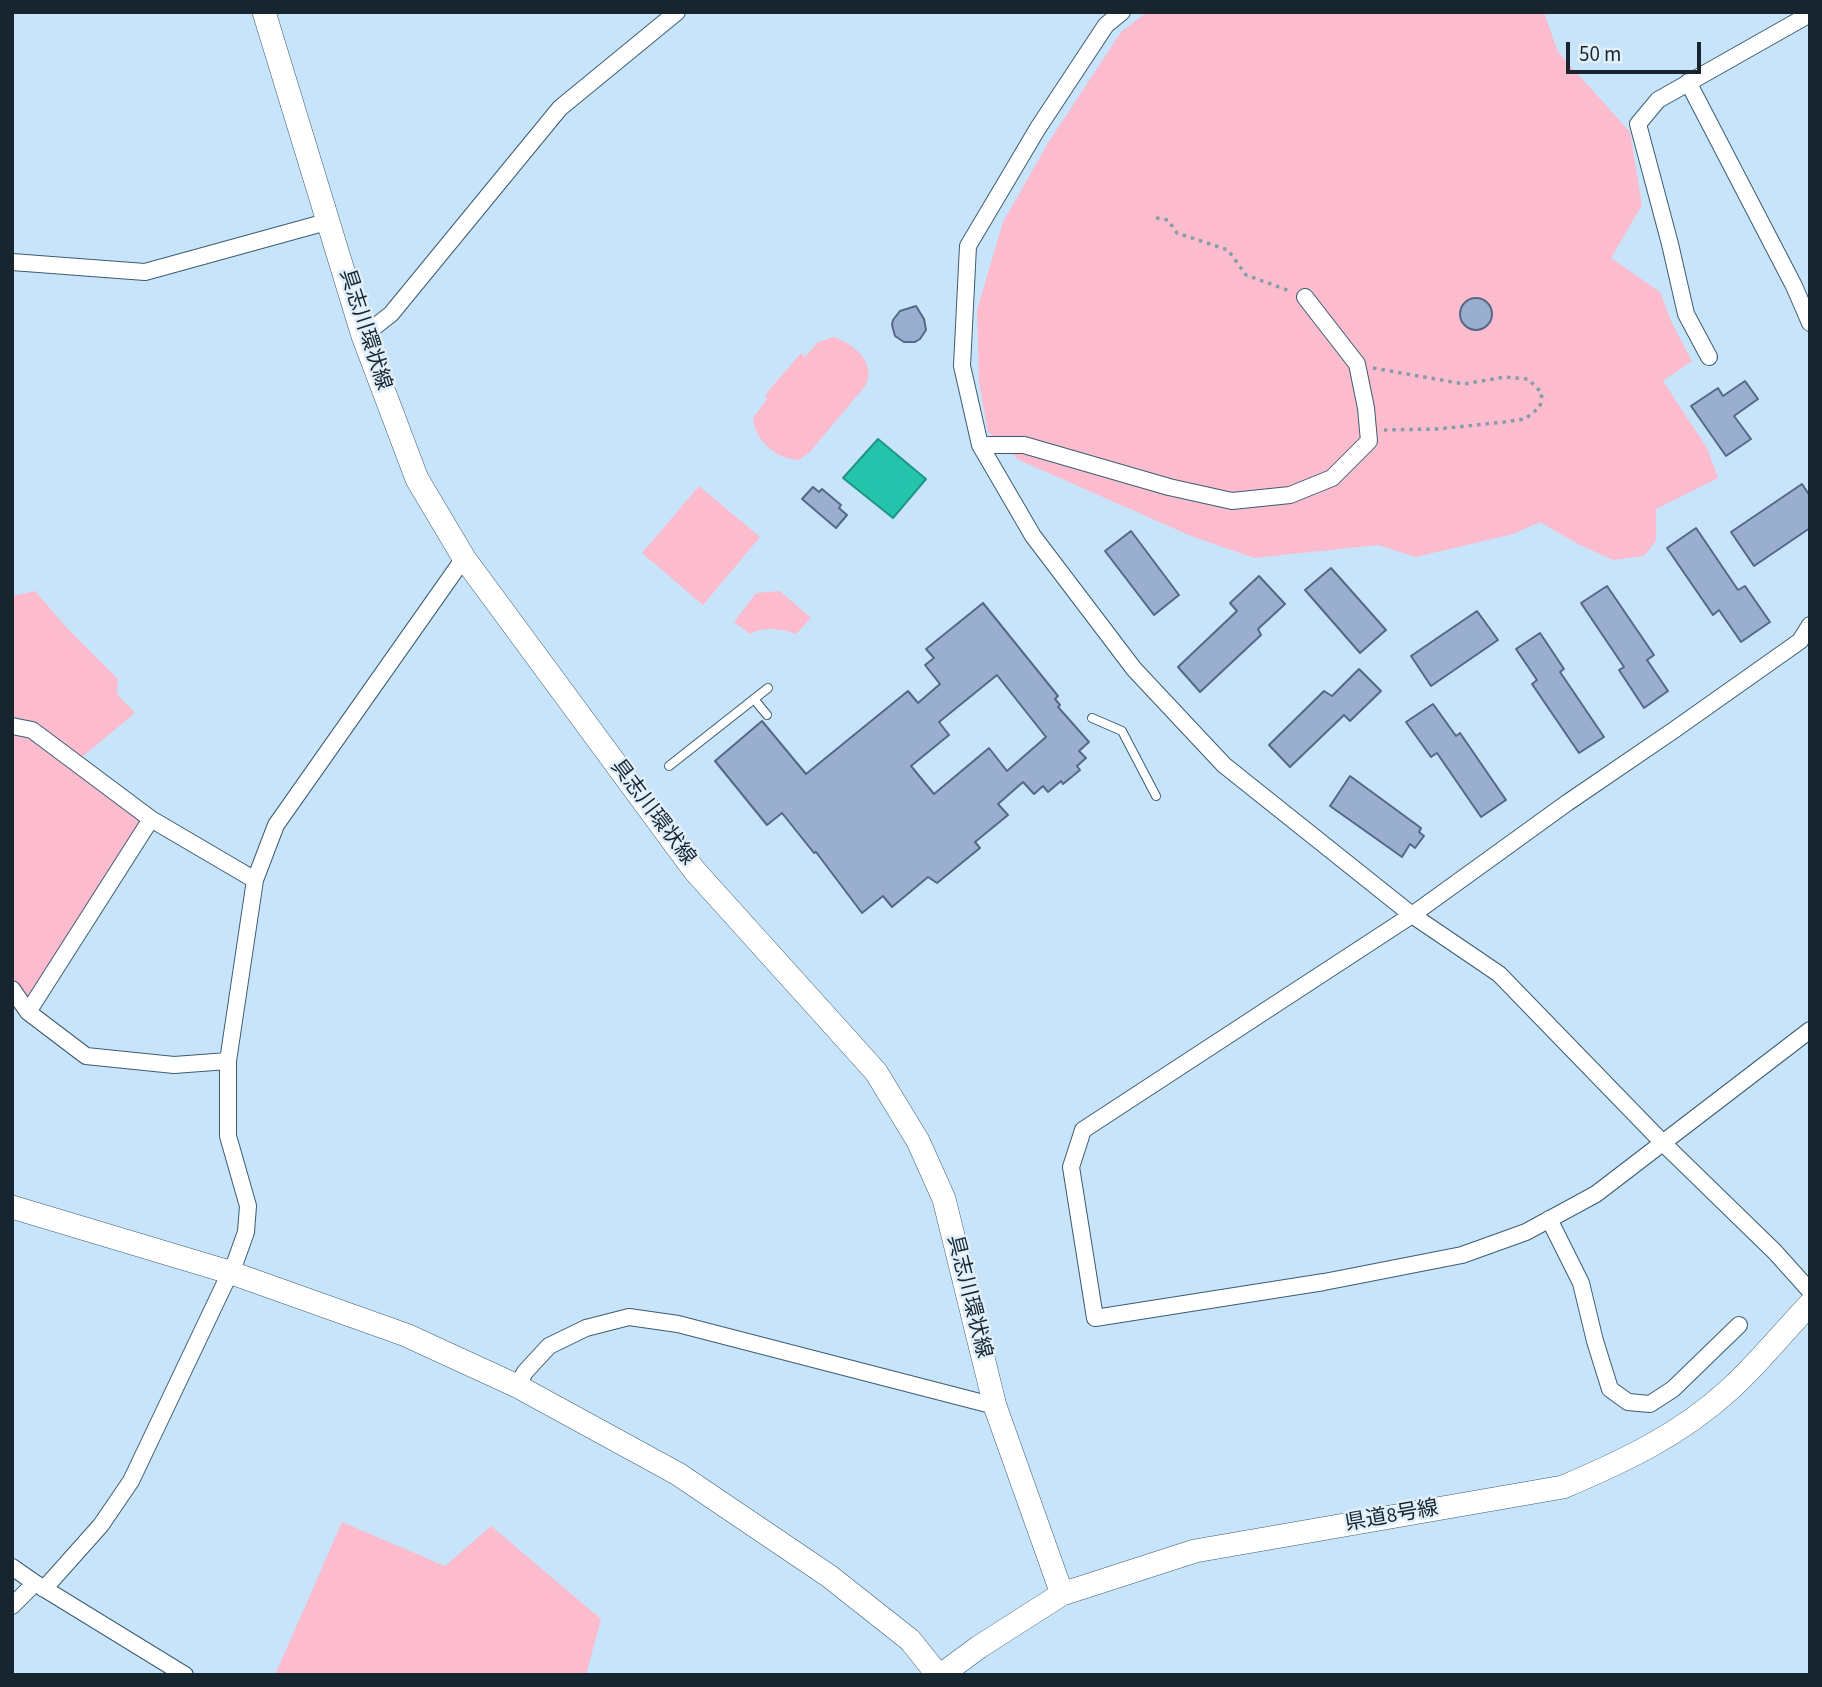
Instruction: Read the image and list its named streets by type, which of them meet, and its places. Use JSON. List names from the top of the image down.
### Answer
{
  "streets": {
    "main road": ["具志川環状線", "県道8号線"]
  },
  "crossings": [
    ["具志川環状線", "県道8号線"]
  ],
  "scale_bar": "50 m"
}
